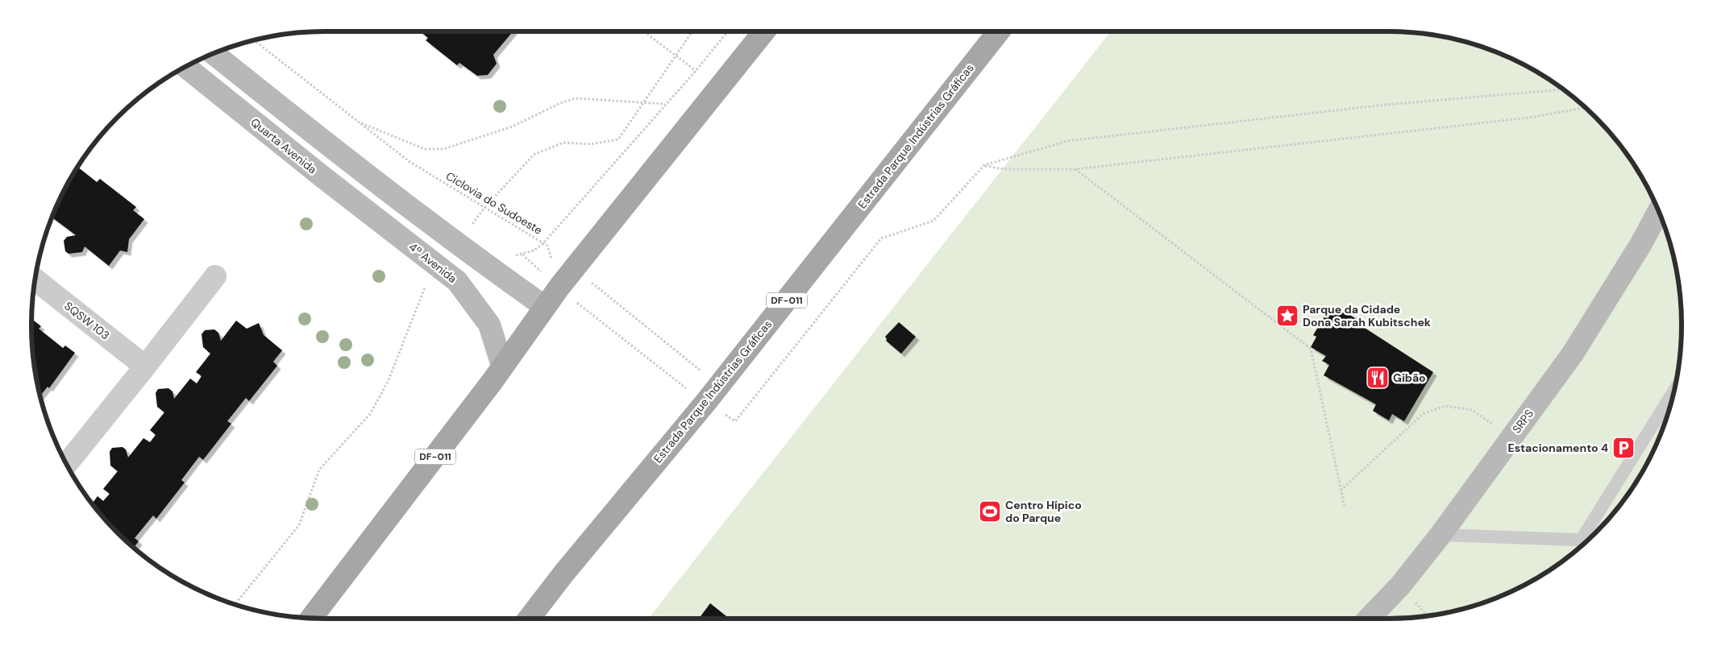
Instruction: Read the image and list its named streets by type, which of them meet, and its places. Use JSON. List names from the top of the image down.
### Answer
{
  "streets": {
    "main road": [
      "Estrada Parque Indústrias Gráficas",
      "Quarta Avenida",
      "4ª Avenida",
      "DF-011",
      "SRPS"
    ],
    "street": ["SQSW 103"],
    "path": ["Ciclovia do Sudoeste"]
  },
  "crossings": [
    ["Quarta Avenida", "4ª Avenida"],
    ["Ciclovia do Sudoeste", "DF-011"],
    ["4ª Avenida", "DF-011"]
  ],
  "places": {
    "place": ["Parque da Cidade Dona Sarah Kubitschek"],
    "restaurant": ["Gibão"],
    "parking": ["Estacionamento 4"],
    "sports": ["Centro Hípico do Parque"]
  }
}
